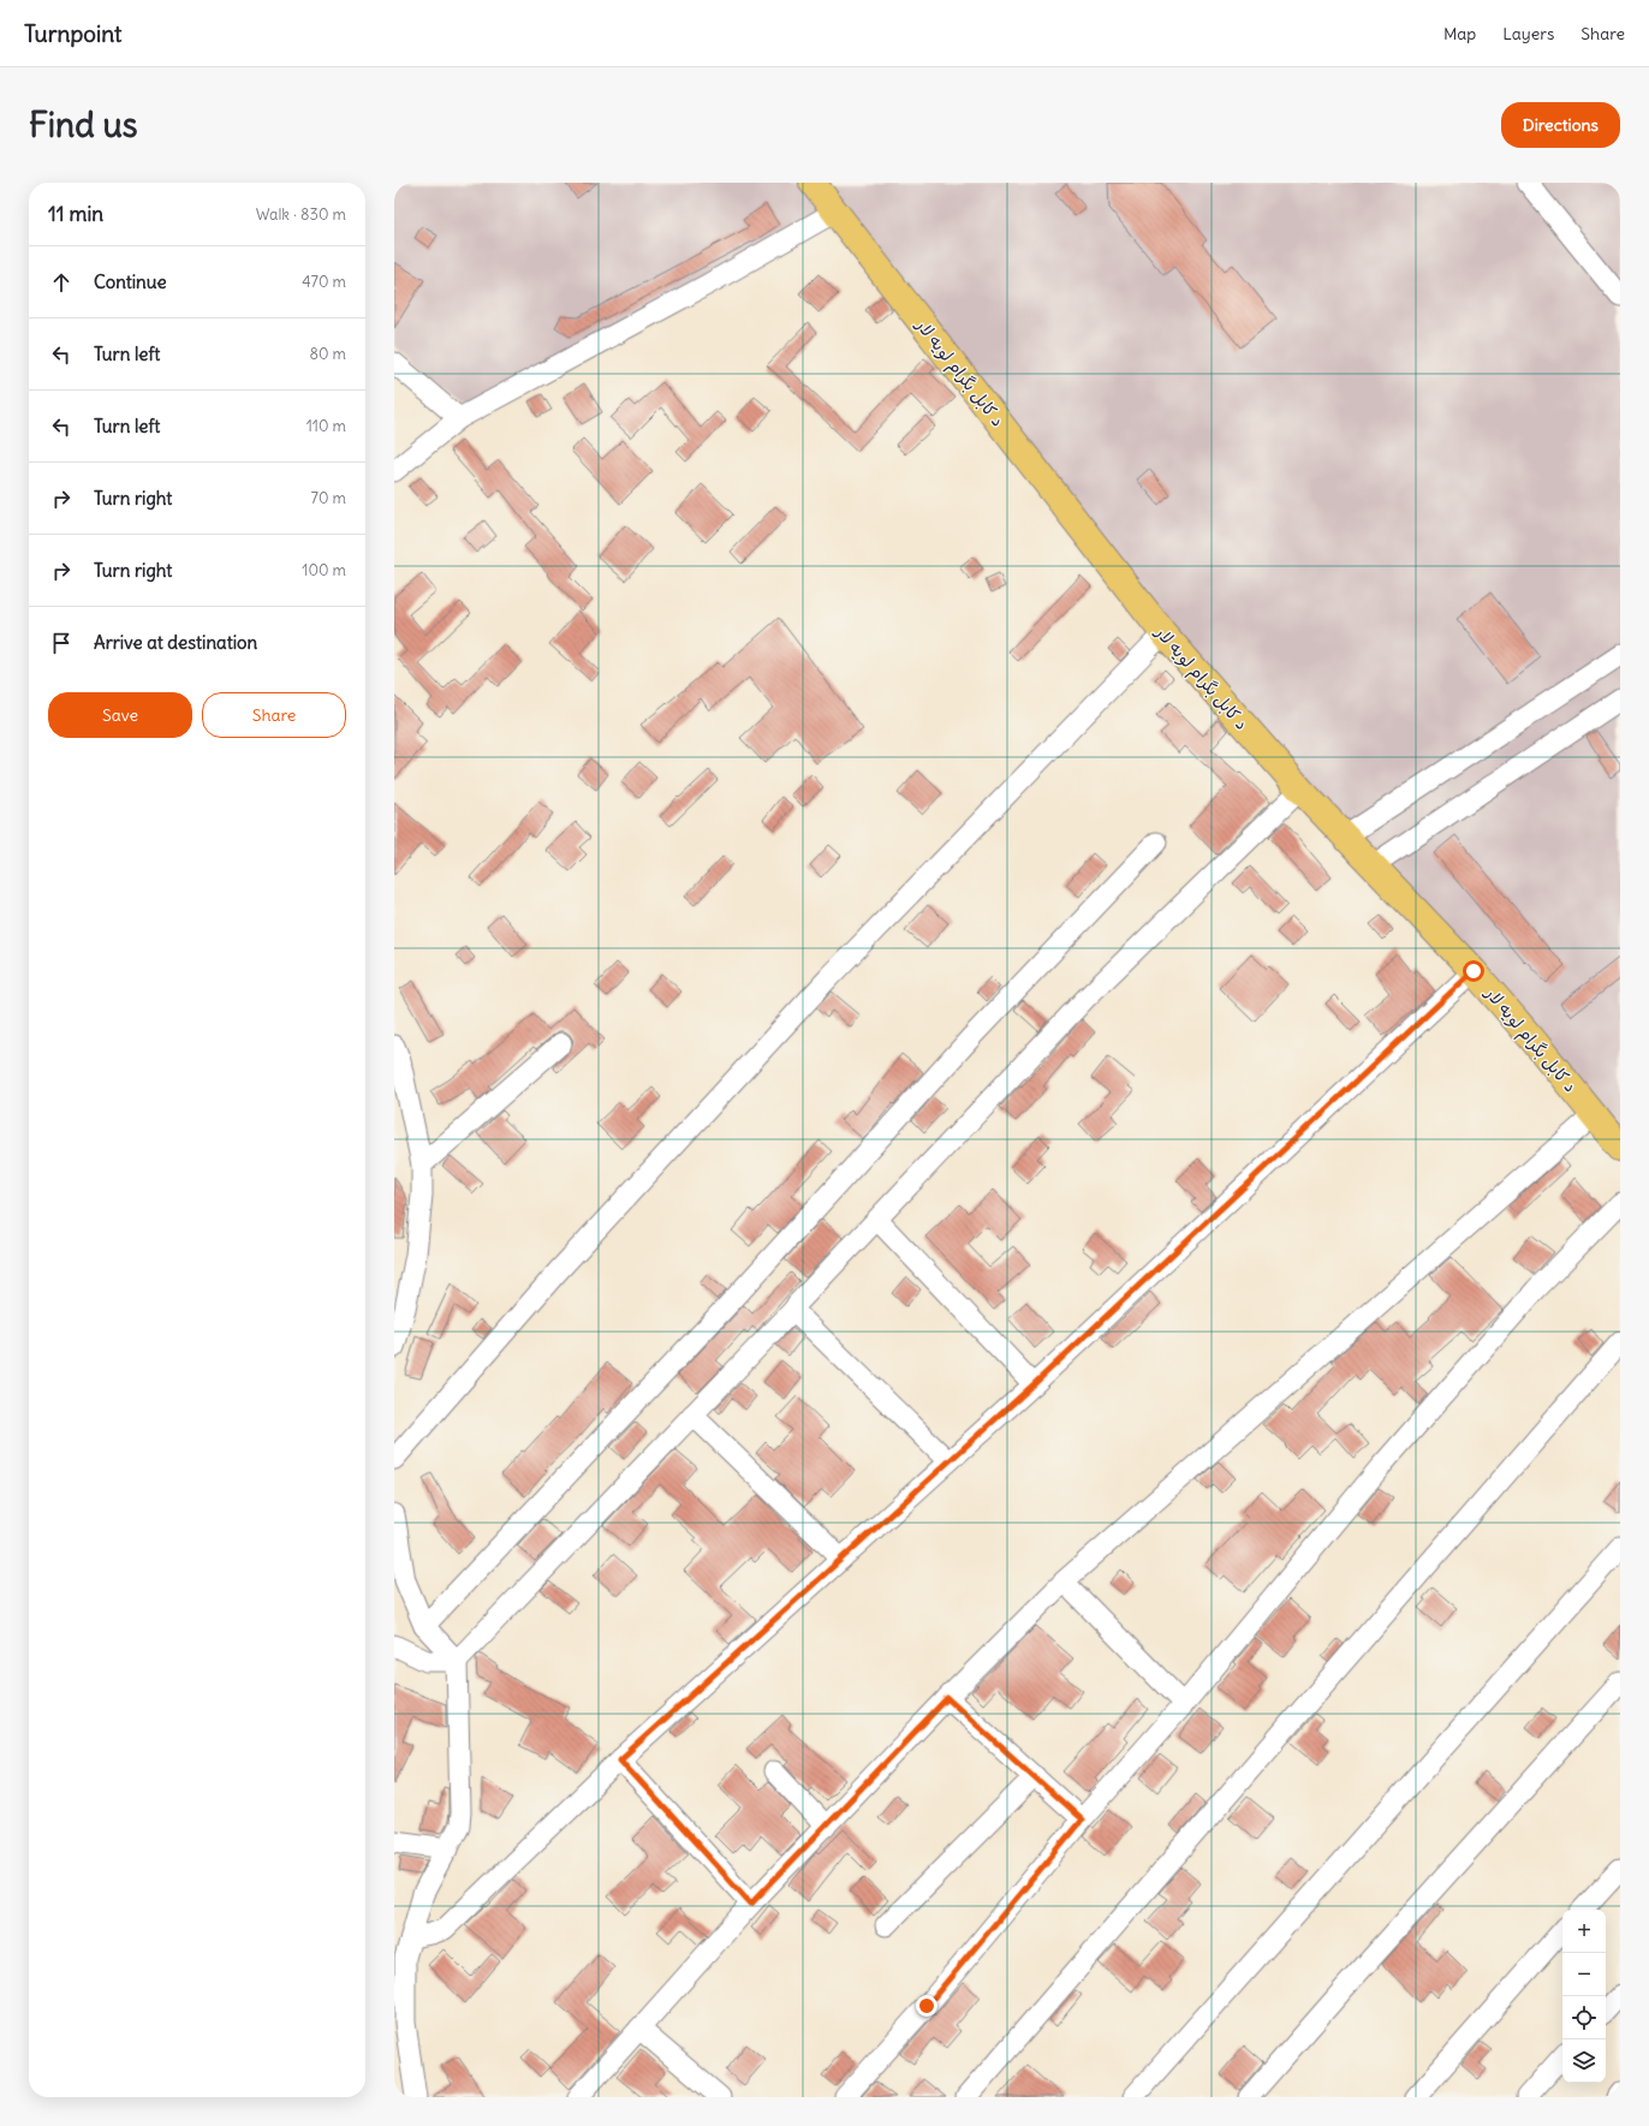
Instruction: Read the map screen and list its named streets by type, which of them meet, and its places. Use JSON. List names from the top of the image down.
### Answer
{
  "streets": {
    "highway": ["د کابل بگرام لویه لار"]
  },
  "page": {
    "header": "Turnpoint",
    "nav": ["Map", "Layers", "Share"],
    "buttons": [
      "Directions",
      ["Save", "Share"]
    ],
    "title": "Find us",
    "heading": ["11 min", "Walk · 830 m"],
    "list": [
      ["Continue", "470 m"],
      ["Turn left", "80 m"],
      ["Turn left", "110 m"],
      ["Turn right", "70 m"],
      ["Turn right", "100 m"],
      "Arrive at destination"
    ],
    "map_buttons": ["+", "−"]
  }
}
